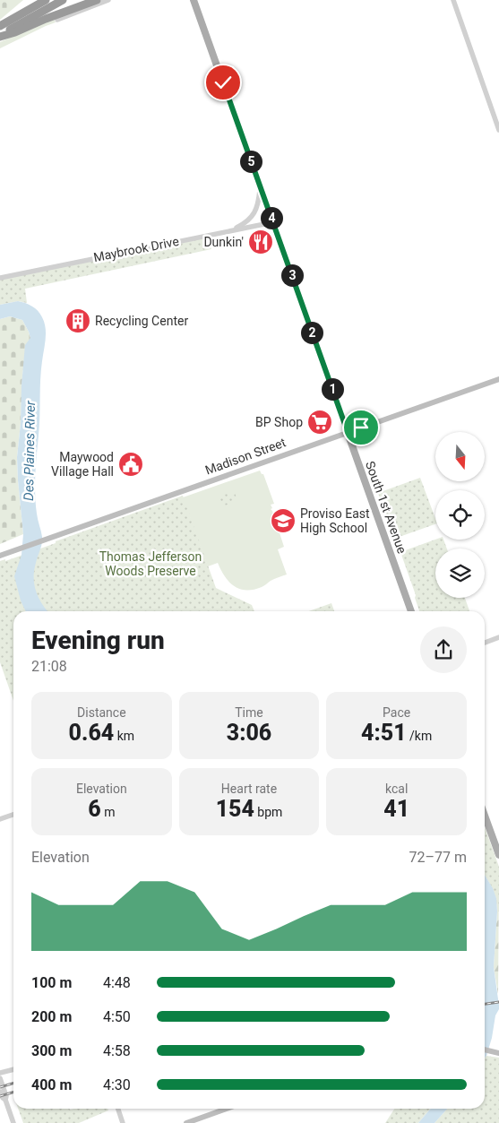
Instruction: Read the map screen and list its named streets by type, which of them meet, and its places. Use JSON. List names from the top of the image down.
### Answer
{
  "streets": {
    "main road": ["Madison Street", "South 1st Avenue"],
    "street": ["Maybrook Drive"]
  },
  "crossings": [
    ["Maybrook Drive", "South 1st Avenue"],
    ["Madison Street", "South 1st Avenue"]
  ],
  "water": ["Des Plaines River"],
  "parks": ["Thomas Jefferson Woods Preserve"],
  "places": {
    "restaurant": ["Dunkin'"],
    "building": ["Recycling Center"],
    "supermarket": ["BP Shop"],
    "public building": ["Maywood Village Hall"],
    "school or university": ["Proviso East High School"]
  },
  "north": "bottom",
  "page": {
    "pins": [
      "5",
      "4",
      "3",
      "2",
      "1"
    ],
    "heading": ["Evening run", "21:08"],
    "stats": [
      ["Distance", "0.64 km"],
      ["Time", "3:06"],
      ["Pace", "4:51 /km"],
      ["Elevation", "6 m"],
      ["Heart rate", "154 bpm"],
      ["kcal", "41"]
    ],
    "chart": ["Elevation", "72–77 m"],
    "list": [
      {
        "name": "100 m",
        "note": "4:48"
      },
      {
        "name": "200 m",
        "note": "4:50"
      },
      {
        "name": "300 m",
        "note": "4:58"
      },
      {
        "name": "400 m",
        "note": "4:30"
      }
    ]
  }
}
